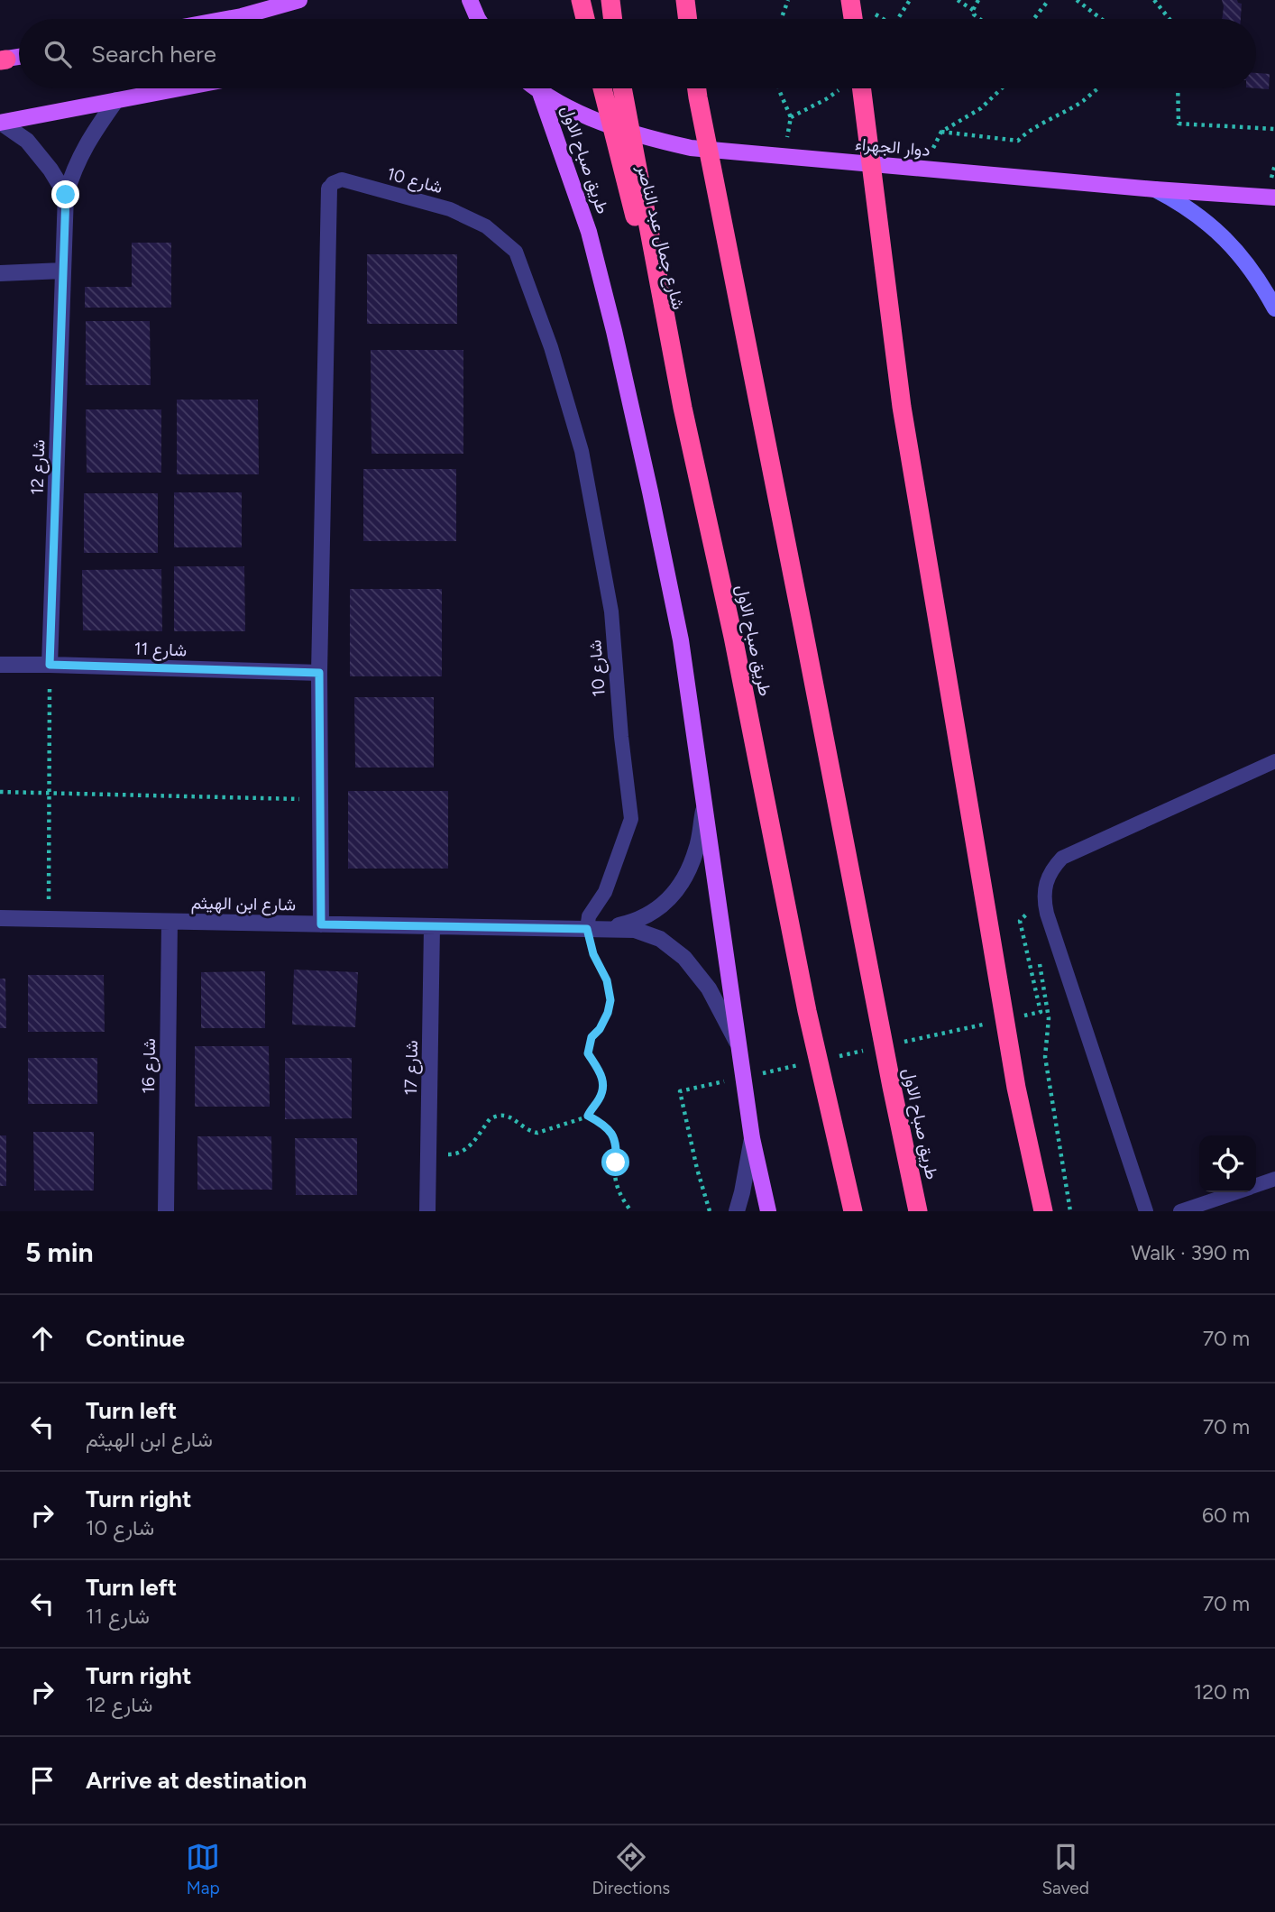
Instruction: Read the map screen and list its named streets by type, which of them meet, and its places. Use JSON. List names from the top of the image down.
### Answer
{
  "streets": {
    "highway": ["طريق صباح الاول", "شارع جمال عبد الناصر"],
    "main road": ["دوار الجهراء"],
    "street": [
      "شارع 10",
      "شارع 12",
      "شارع 11",
      "شارع ابن الهيثم",
      "شارع 16",
      "شارع 17"
    ]
  },
  "crossings": [
    ["دوار الجهراء", "طريق صباح الاول"],
    ["طريق صباح الاول", "شارع جمال عبد الناصر"],
    ["طريق صباح الاول", "شارع ابن الهيثم"],
    ["شارع 10", "شارع 11"],
    ["شارع 10", "شارع ابن الهيثم"],
    ["شارع 12", "شارع 11"],
    ["شارع ابن الهيثم", "شارع 16"],
    ["شارع ابن الهيثم", "شارع 17"]
  ],
  "page": {
    "search": "Search here",
    "heading": ["5 min", "Walk · 390 m"],
    "list": [
      ["Continue", "70 m"],
      ["Turn left", "شارع ابن الهيثم", "70 m"],
      ["Turn right", "شارع 10", "60 m"],
      ["Turn left", "شارع 11", "70 m"],
      ["Turn right", "شارع 12", "120 m"],
      "Arrive at destination"
    ],
    "nav": ["Map", "Directions", "Saved"]
  }
}
